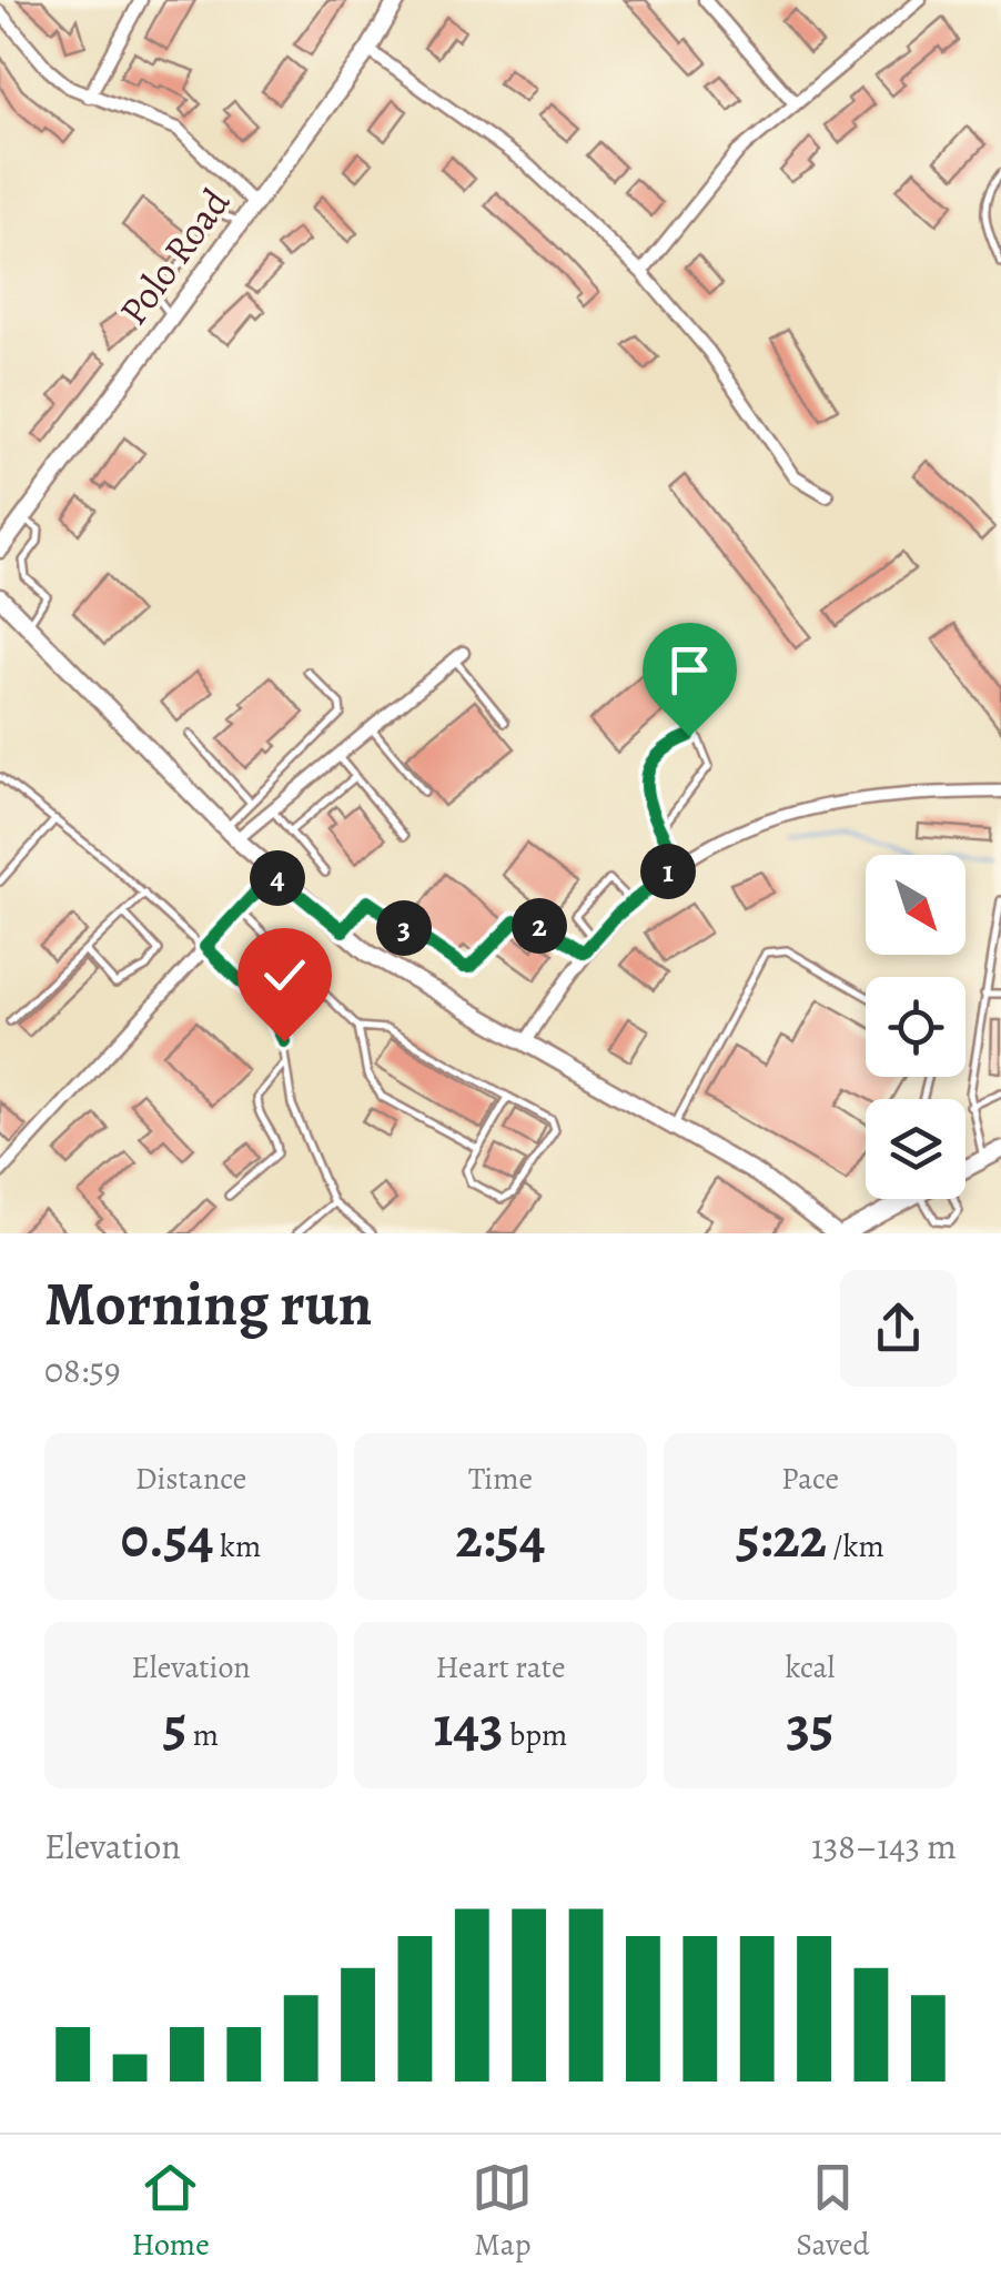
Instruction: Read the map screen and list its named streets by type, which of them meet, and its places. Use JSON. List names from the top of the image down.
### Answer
{
  "streets": {
    "main road": ["Polo Road"]
  },
  "north": "bottom right",
  "page": {
    "pins": [
      "1",
      "4",
      "2",
      "3"
    ],
    "heading": ["Morning run", "08:59"],
    "stats": [
      ["Distance", "0.54 km"],
      ["Time", "2:54"],
      ["Pace", "5:22 /km"],
      ["Elevation", "5 m"],
      ["Heart rate", "143 bpm"],
      ["kcal", "35"]
    ],
    "chart": ["Elevation", "138–143 m"],
    "tabs": ["Home", "Map", "Saved"]
  }
}
